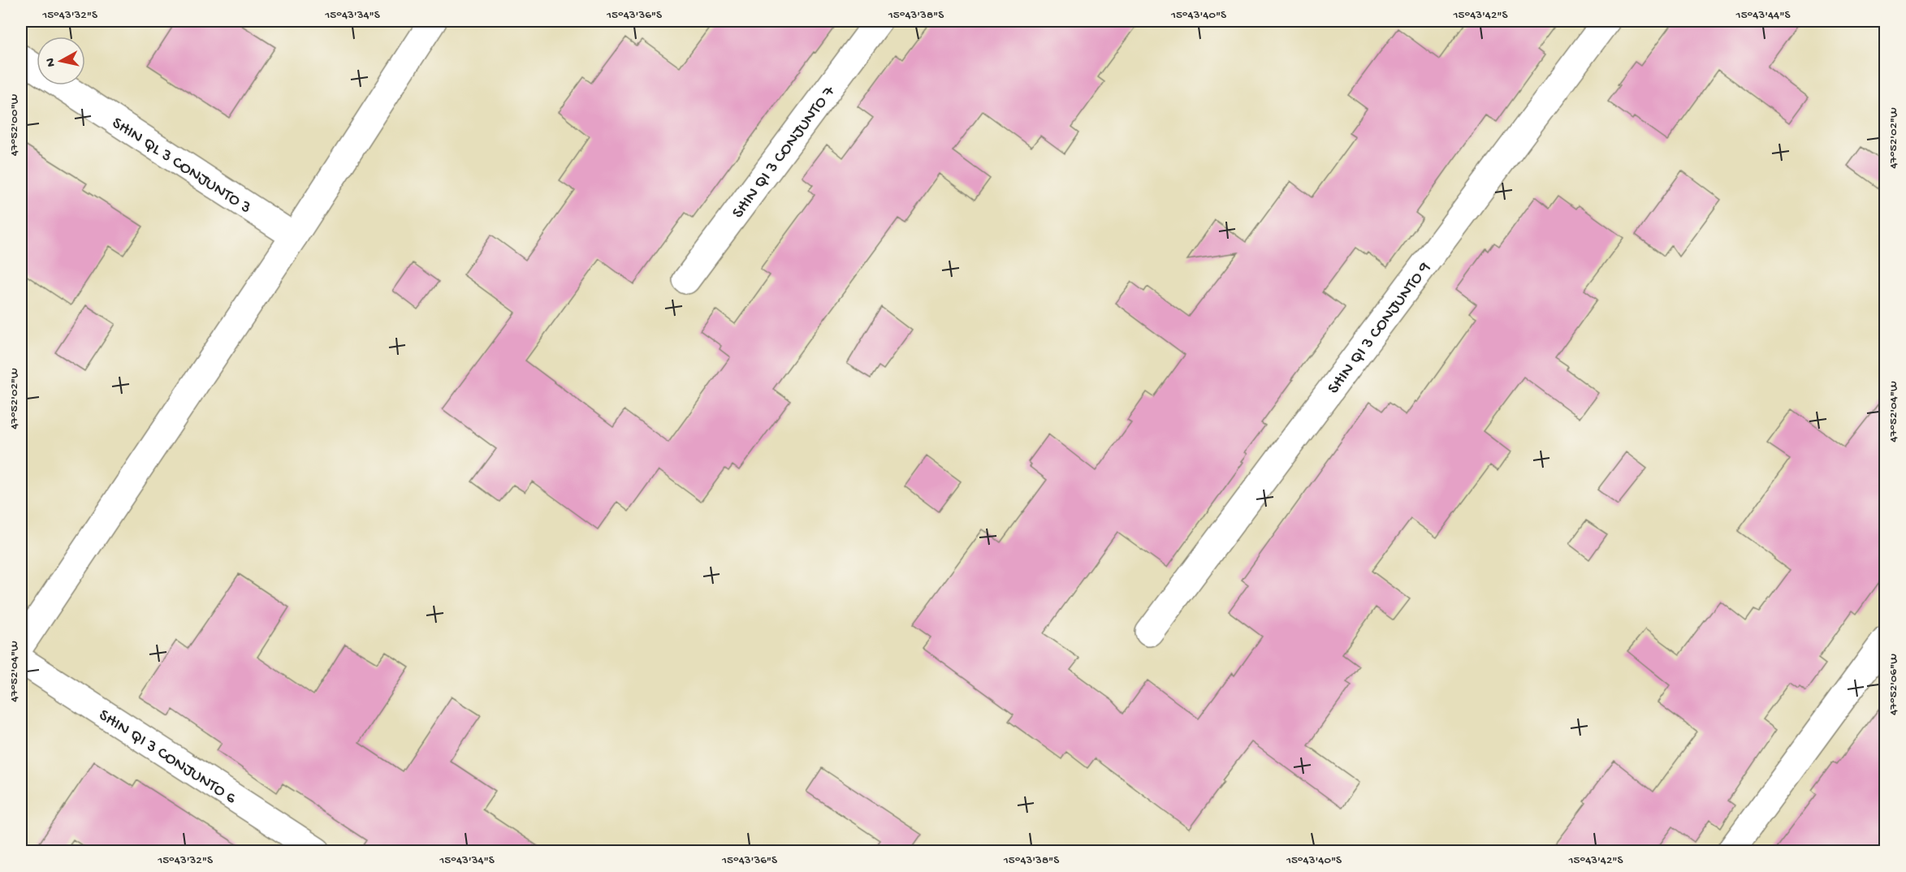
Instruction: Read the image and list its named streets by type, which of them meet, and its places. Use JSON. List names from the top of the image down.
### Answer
{
  "streets": {
    "street": [
      "SHIN QI 3 CONJUNTO 7",
      "SHIN QL 3 CONJUNTO 3",
      "SHIN QI 3 CONJUNTO 9",
      "SHIN QI 3 CONJUNTO 6"
    ]
  },
  "north": "left",
  "coordinates": [
    "15°43'32\"S",
    "15°43'34\"S",
    "15°43'36\"S",
    "15°43'38\"S",
    "15°43'40\"S",
    "15°43'42\"S",
    "15°43'44\"S",
    "47°52'00\"W",
    "47°52'02\"W",
    "47°52'04\"W",
    "47°52'06\"W"
  ]
}
